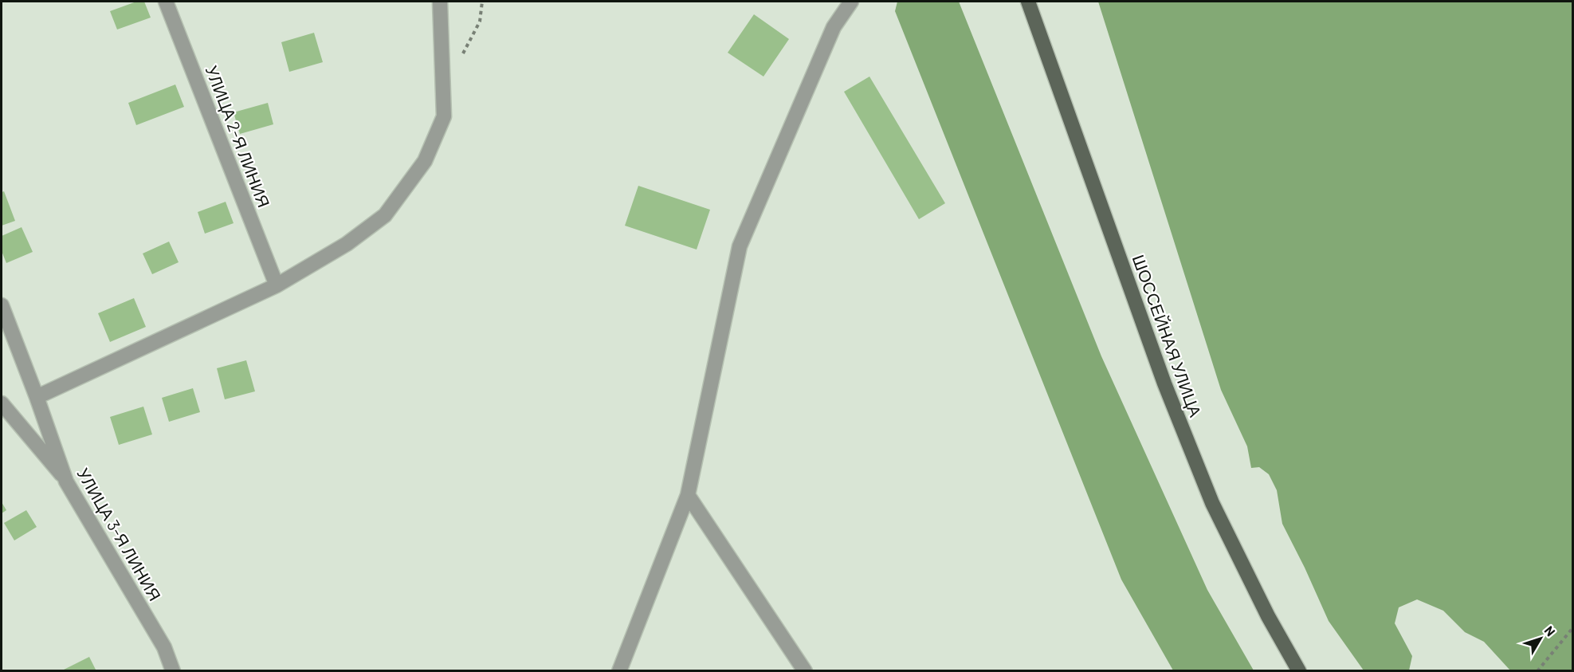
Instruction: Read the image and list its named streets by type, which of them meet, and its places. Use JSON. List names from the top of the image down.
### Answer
{
  "streets": {
    "main road": ["ШОССЕЙНАЯ УЛИЦА"],
    "street": ["УЛИЦА 2-Я ЛИНИЯ", "УЛИЦА 3-Я ЛИНИЯ"]
  },
  "north": "top right"
}
